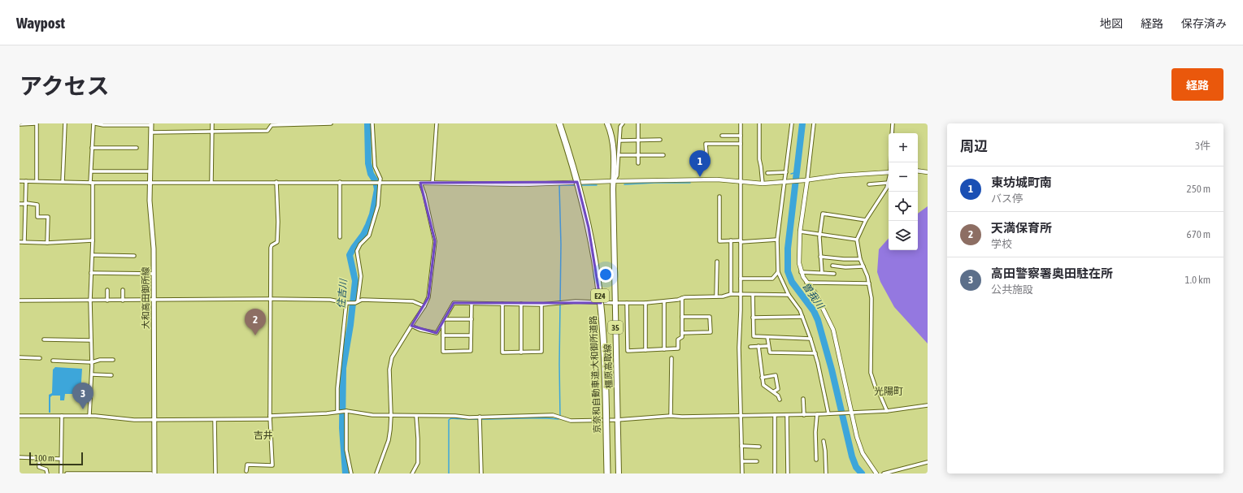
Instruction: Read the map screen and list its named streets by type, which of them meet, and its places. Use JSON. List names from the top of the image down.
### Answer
{
  "streets": {
    "highway": ["E24", "京奈和自動車道;大和御所道路"],
    "main road": ["大和高田御所線", "35", "橿原高取線"]
  },
  "districts": ["光陽町", "吉井"],
  "water": ["住吉川", "曽我川"],
  "scale_bar": "100 m",
  "page": {
    "header": "Waypost",
    "nav": ["地図", "経路", "保存済み"],
    "title": "アクセス",
    "buttons": "経路",
    "heading": ["周辺", "3件"],
    "map_buttons": ["+", "−"],
    "pins": ["1", "2", "3"],
    "list": [
      {
        "mark": "1",
        "name": "東坊城町南",
        "note": "バス停",
        "value": "250 m"
      },
      {
        "mark": "2",
        "name": "天満保育所",
        "note": "学校",
        "value": "670 m"
      },
      {
        "mark": "3",
        "name": "高田警察署奥田駐在所",
        "note": "公共施設",
        "value": "1.0 km"
      }
    ],
    "scale": "100 m"
  }
}
